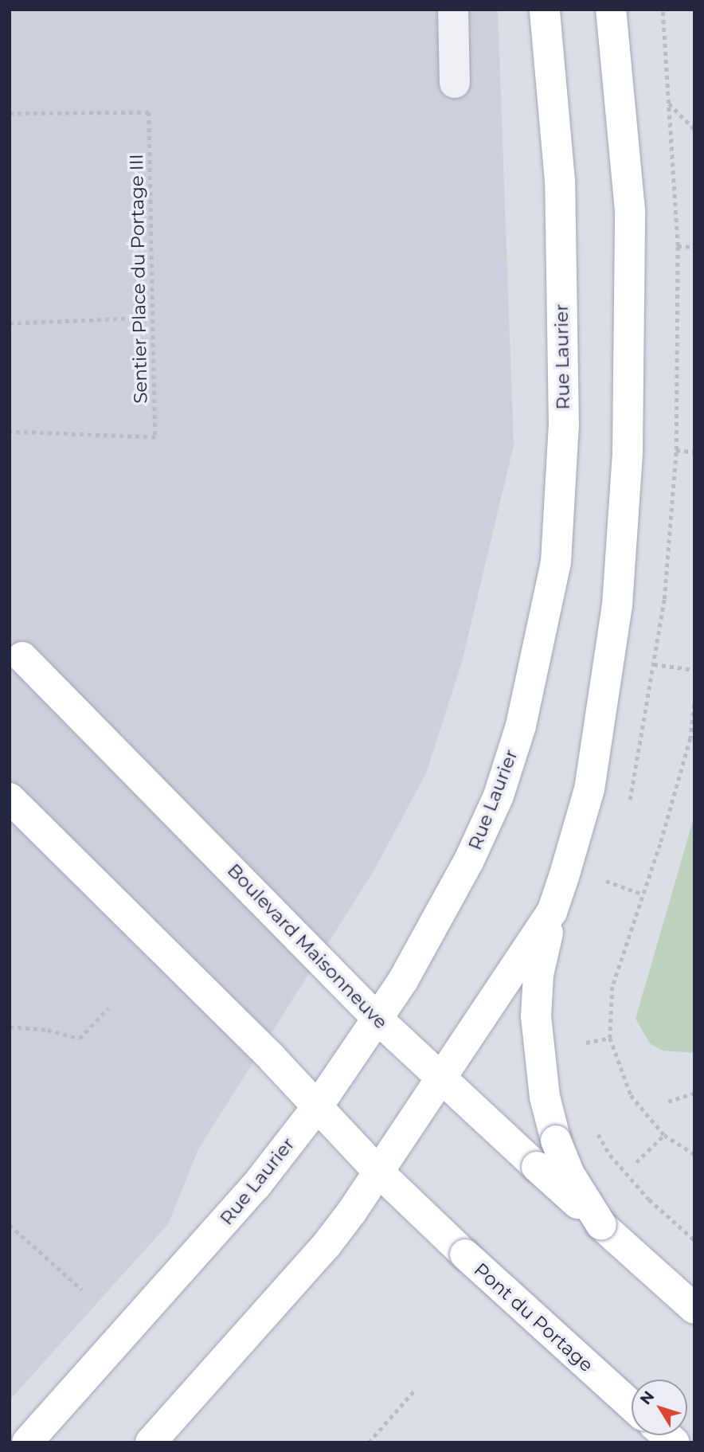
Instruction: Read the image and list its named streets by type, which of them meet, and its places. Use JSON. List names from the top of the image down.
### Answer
{
  "streets": {
    "main road": ["Rue Laurier", "Boulevard Maisonneuve", "Pont du Portage"],
    "path": ["Sentier Place du Portage III"]
  },
  "crossings": [
    ["Rue Laurier", "Boulevard Maisonneuve"]
  ],
  "north": "top left"
}
